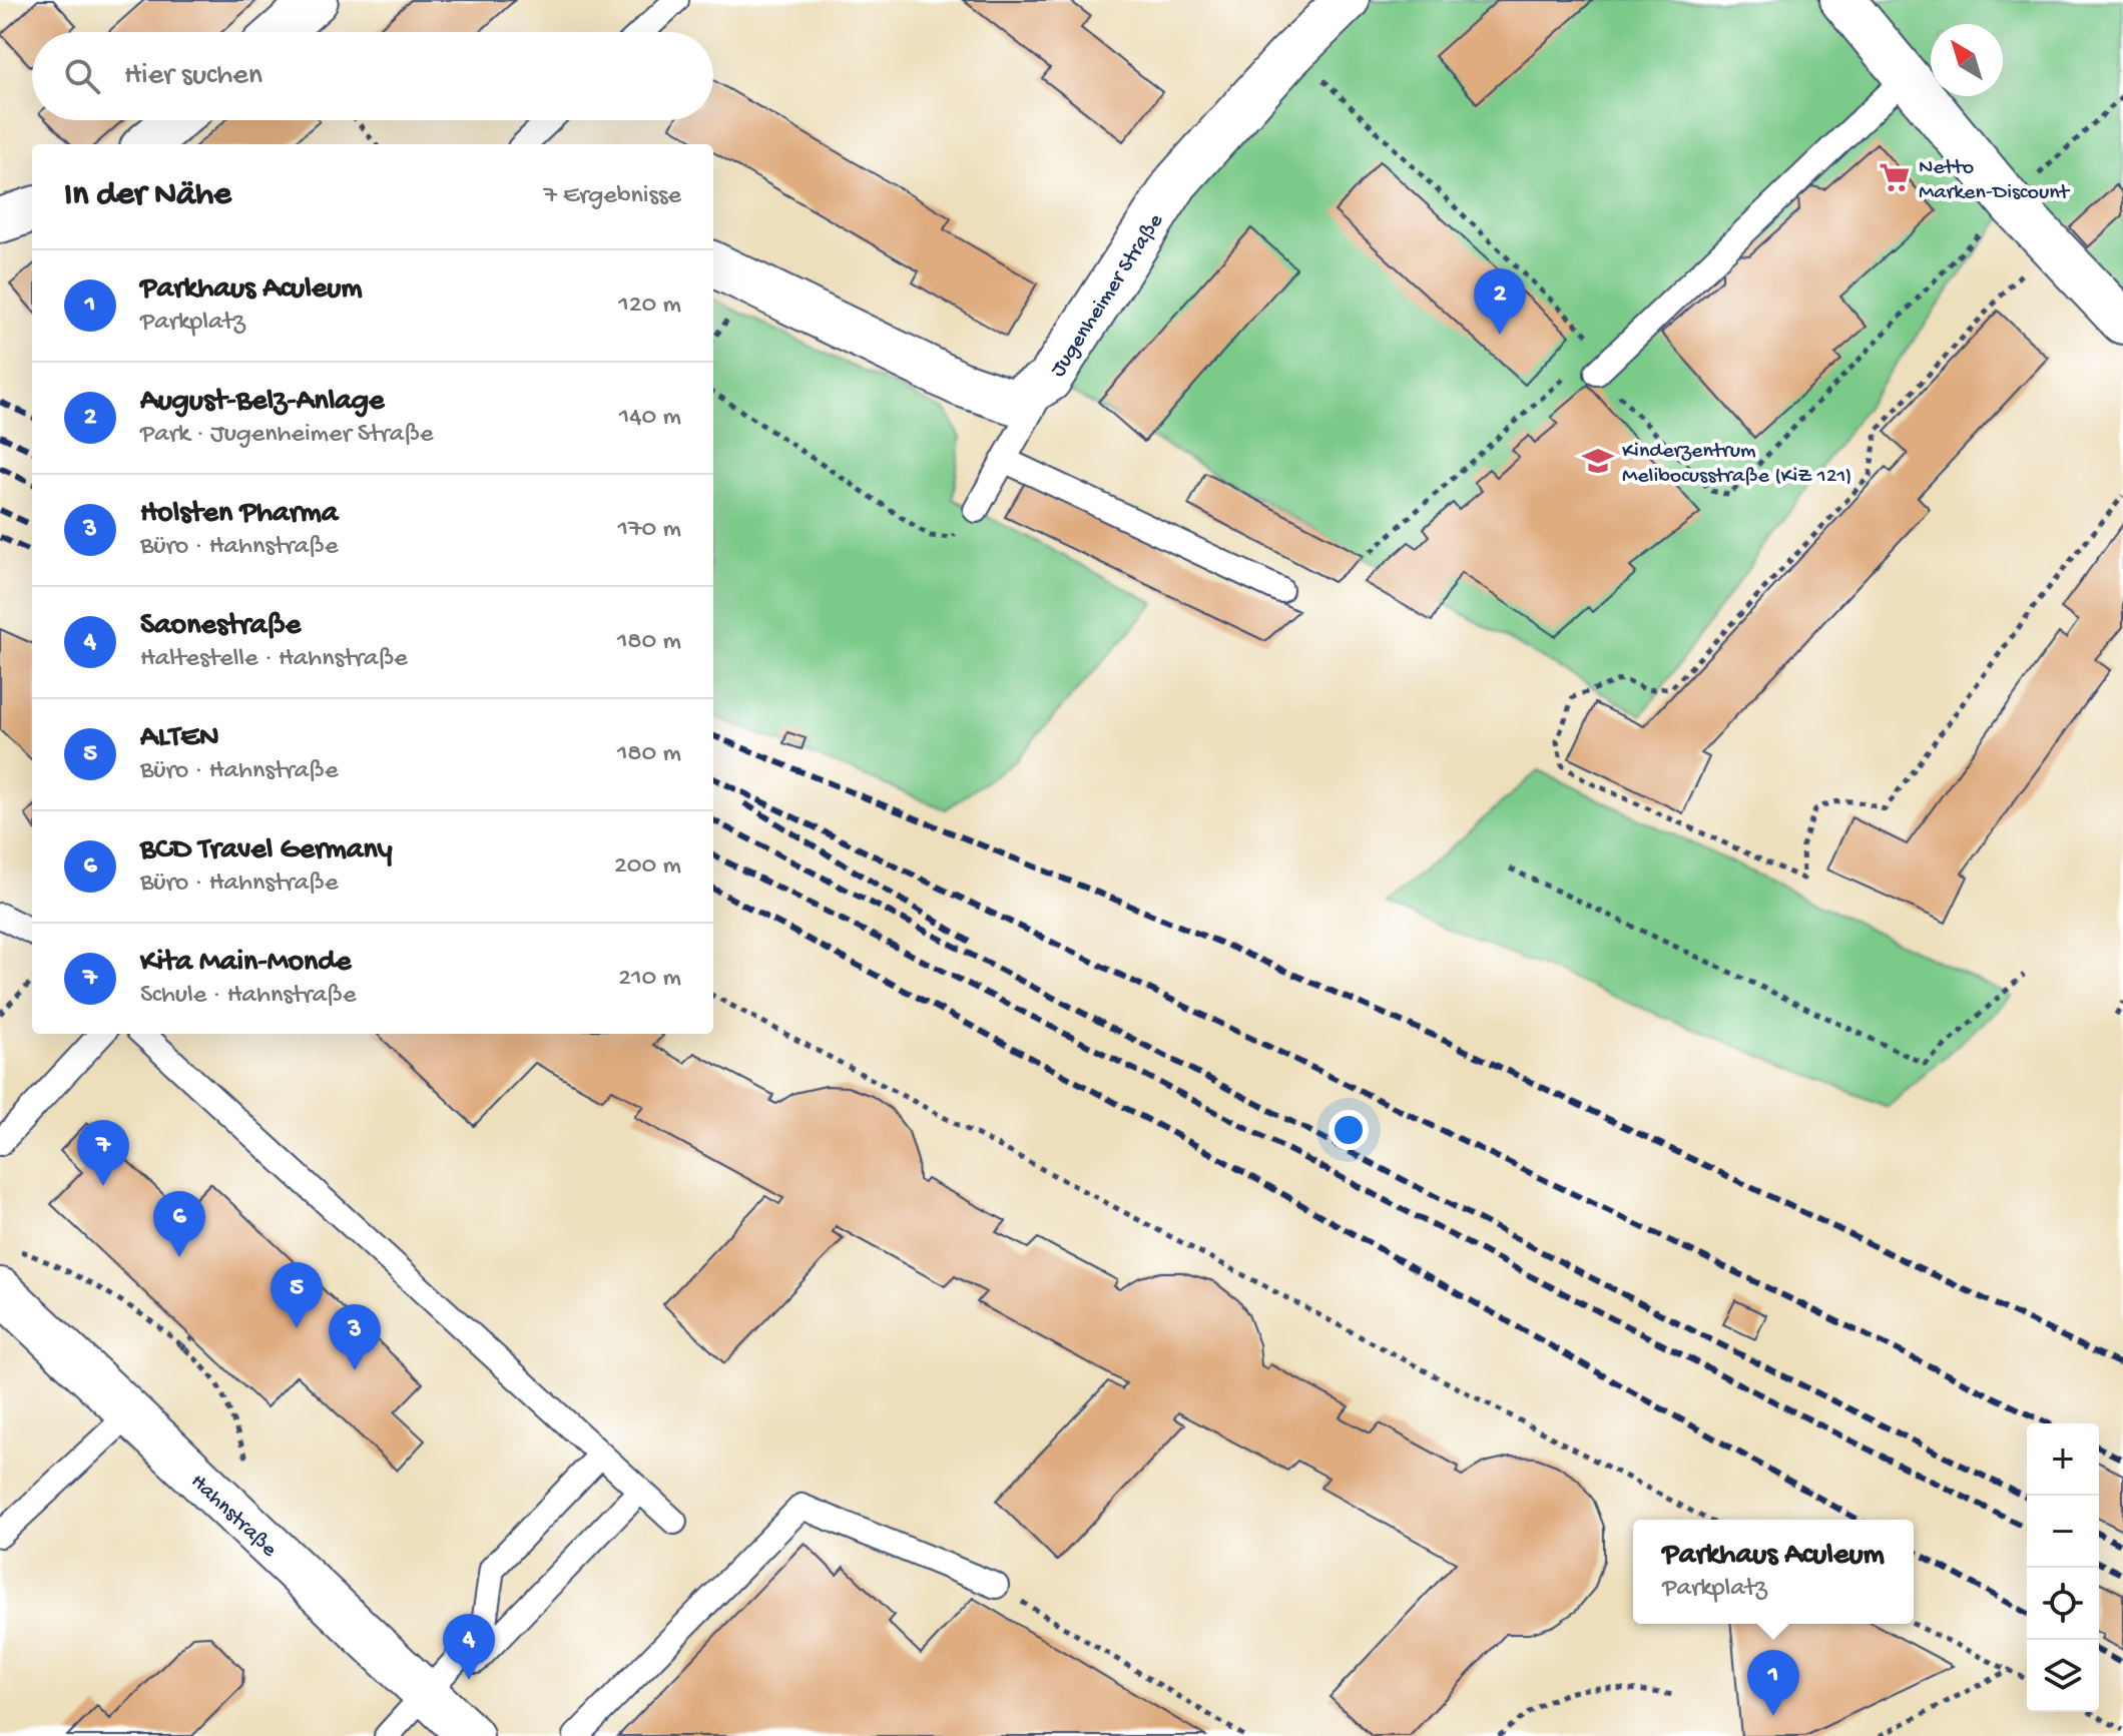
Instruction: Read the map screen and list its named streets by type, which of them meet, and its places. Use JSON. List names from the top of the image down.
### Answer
{
  "streets": {
    "street": ["Jugenheimer Straße", "Hahnstraße"]
  },
  "places": {
    "supermarket": ["Netto Marken-Discount"],
    "school or university": ["Kinderzentrum Melibocusstraße (KiZ 121)"]
  },
  "north": "top left",
  "page": {
    "search": "Hier suchen",
    "heading": ["In der Nähe", "7 Ergebnisse"],
    "list": [
      {
        "mark": "1",
        "name": "Parkhaus Aculeum",
        "note": "Parkplatz",
        "value": "120 m"
      },
      {
        "mark": "2",
        "name": "August-Belz-Anlage",
        "note": "Park · Jugenheimer Straße",
        "value": "140 m"
      },
      {
        "mark": "3",
        "name": "Holsten Pharma",
        "note": "Büro · Hahnstraße",
        "value": "170 m"
      },
      {
        "mark": "4",
        "name": "Saonestraße",
        "note": "Haltestelle · Hahnstraße",
        "value": "180 m"
      },
      {
        "mark": "5",
        "name": "ALTEN",
        "note": "Büro · Hahnstraße",
        "value": "180 m"
      },
      {
        "mark": "6",
        "name": "BCD Travel Germany",
        "note": "Büro · Hahnstraße",
        "value": "200 m"
      },
      {
        "mark": "7",
        "name": "Kita Main-Monde",
        "note": "Schule · Hahnstraße",
        "value": "210 m"
      }
    ],
    "pins": [
      "2",
      "7",
      "6",
      "5",
      "3",
      "4",
      "1"
    ],
    "map_buttons": ["+", "−"],
    "popup": ["Parkhaus Aculeum", "Parkplatz"]
  }
}
